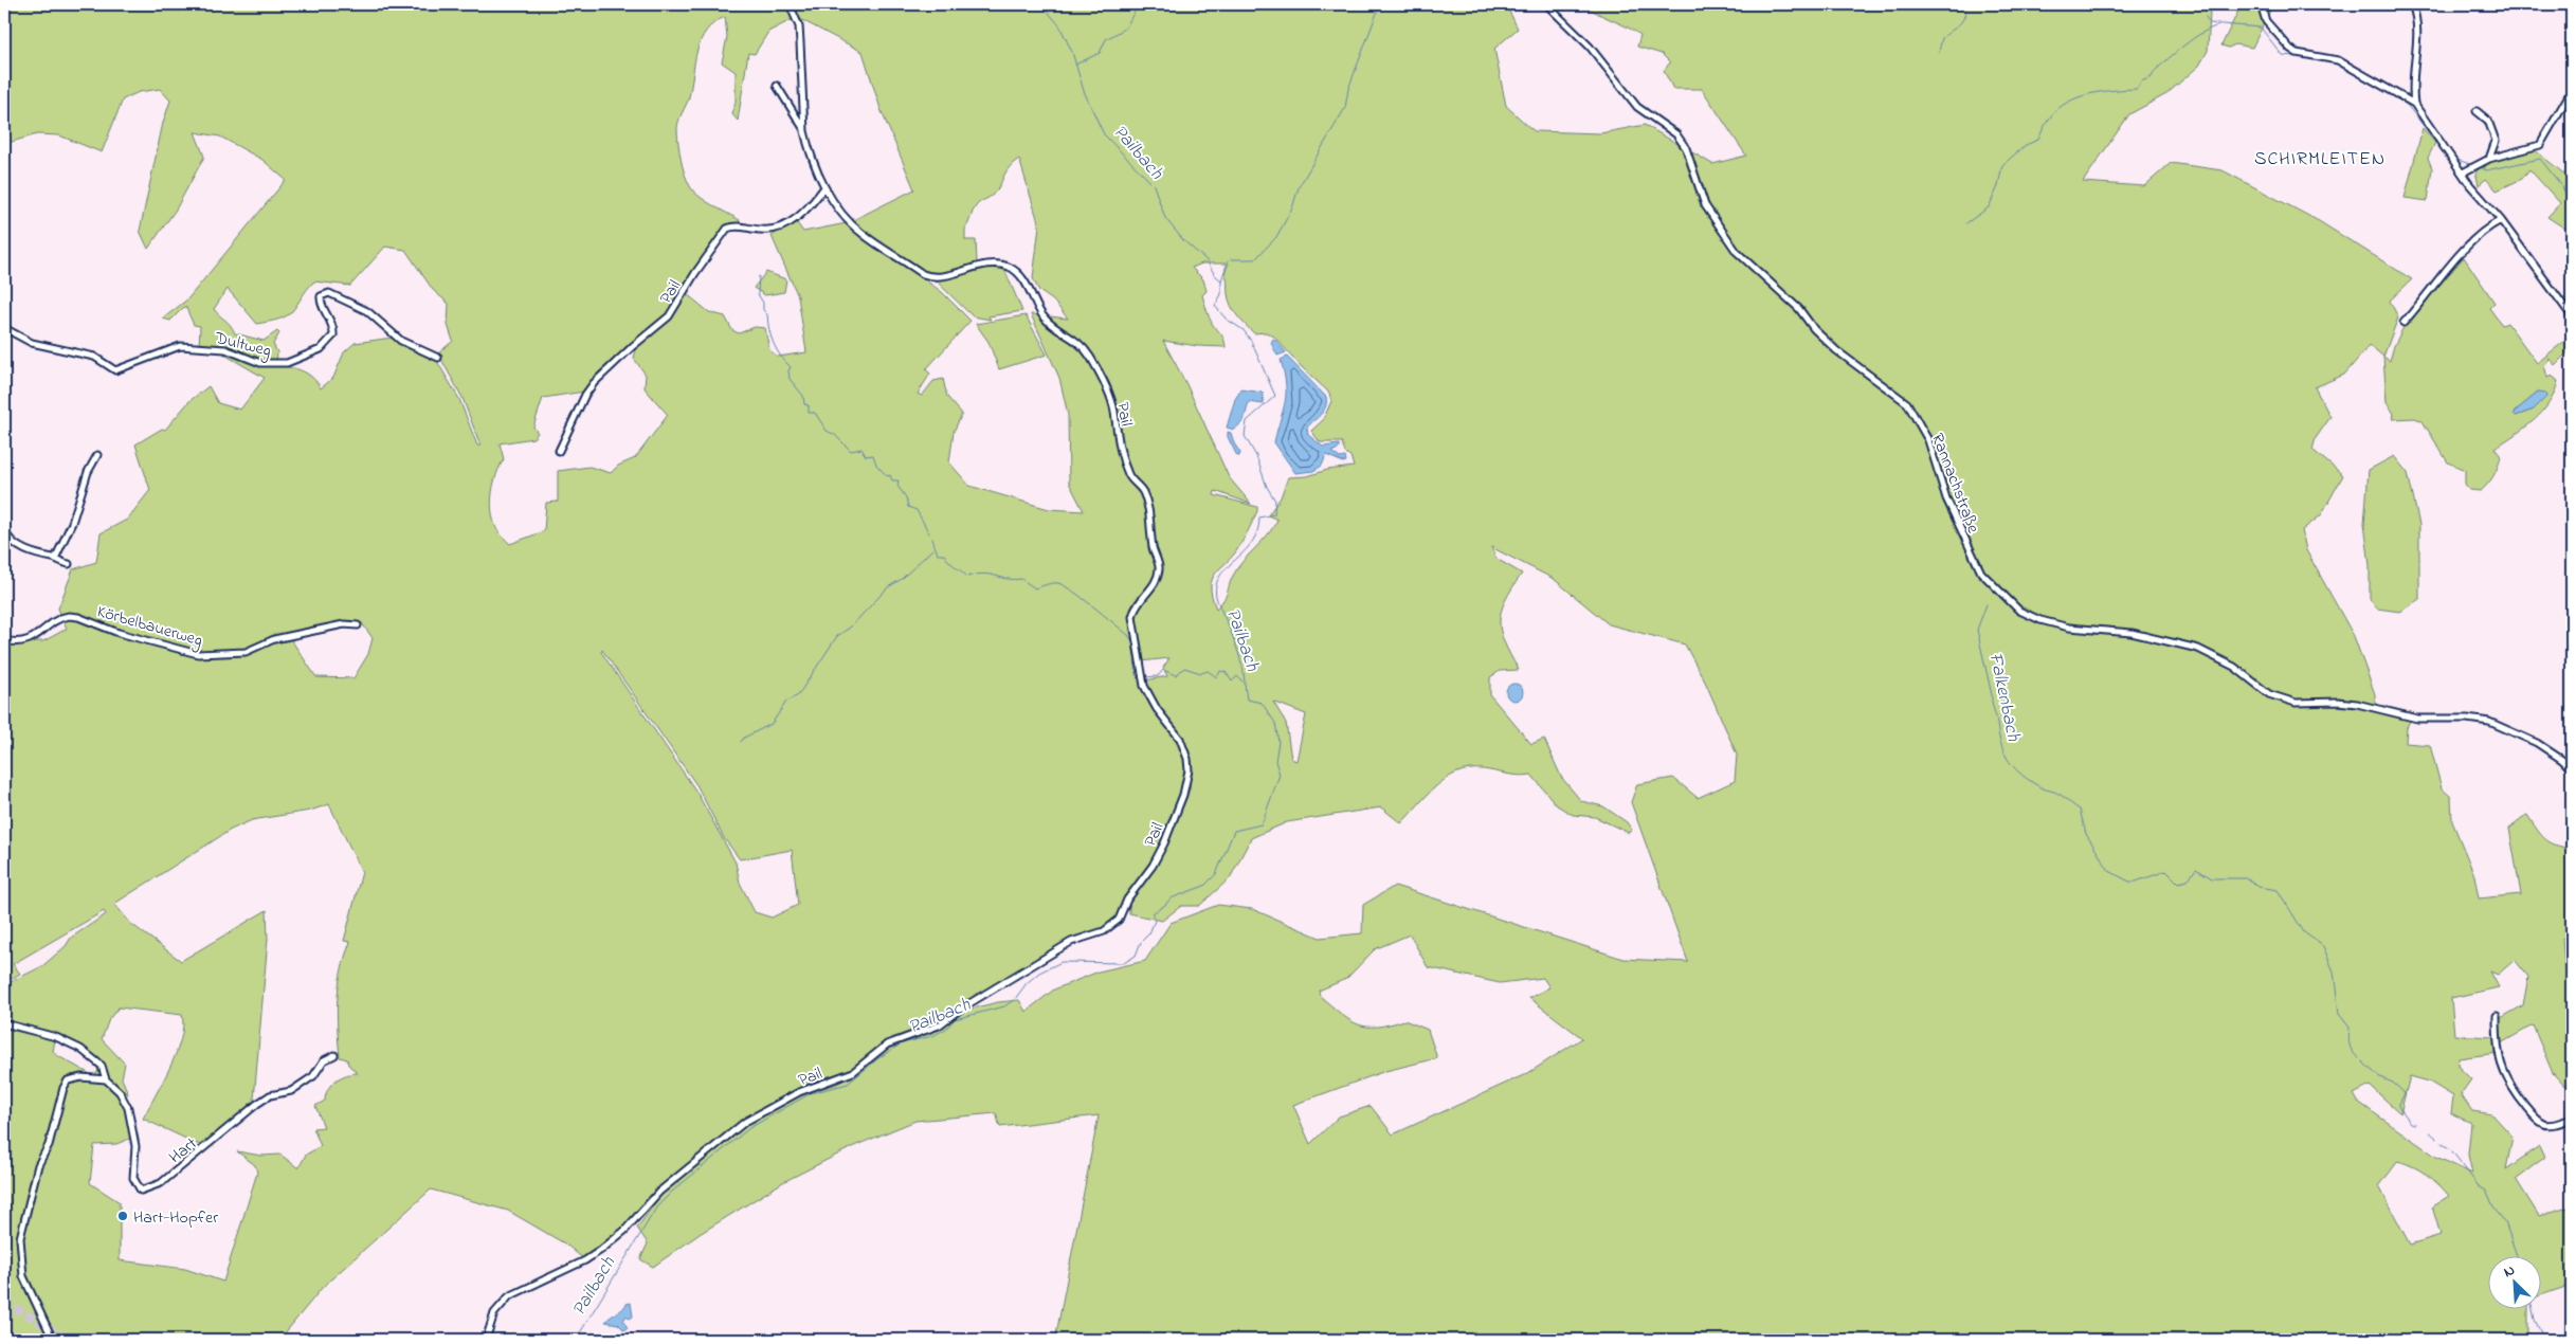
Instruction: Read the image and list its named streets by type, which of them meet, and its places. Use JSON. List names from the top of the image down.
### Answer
{
  "streets": {
    "street": [
      "Pail",
      "Dultweg",
      "Rannachstraße",
      "Körbelbauerweg",
      "Hart"
    ]
  },
  "districts": ["SCHIRMLEITEN"],
  "water": ["Pailbach", "Falkenbach"],
  "places": ["Hart-Hopfer"],
  "north": "top left"
}
